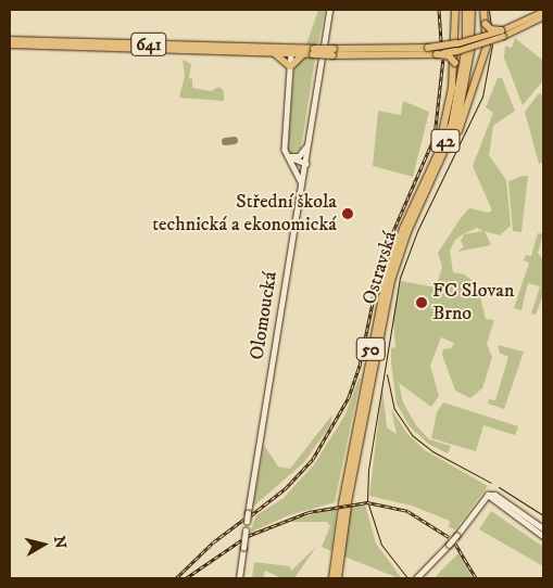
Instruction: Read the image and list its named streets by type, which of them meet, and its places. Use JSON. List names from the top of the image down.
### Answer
{
  "streets": {
    "highway": [
      "641",
      "42",
      "Ostravská",
      "50"
    ],
    "main road": ["Olomoucká"]
  },
  "crossings": [
    ["641", "42"],
    ["42", "Ostravská"],
    ["Ostravská", "50"]
  ],
  "places": ["Střední škola technická a ekonomická", "FC Slovan Brno"],
  "north": "right"
}
